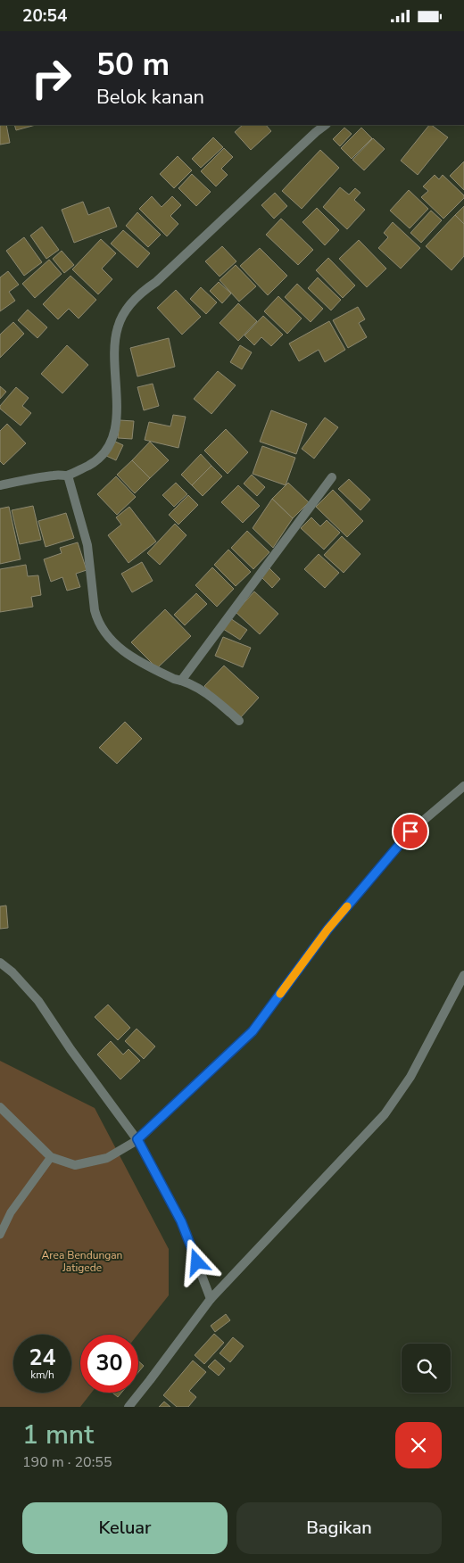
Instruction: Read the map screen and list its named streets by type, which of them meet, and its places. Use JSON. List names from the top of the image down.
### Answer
{
  "parks": ["Area Bendungan Jatigede"],
  "page": {
    "status": "20:54",
    "turn": ["50 m", "Belok kanan"],
    "speed": "24 km/h",
    "limit": "30",
    "heading": ["1 mnt", "190 m · 20:55"],
    "buttons": ["Keluar", "Bagikan"]
  }
}
